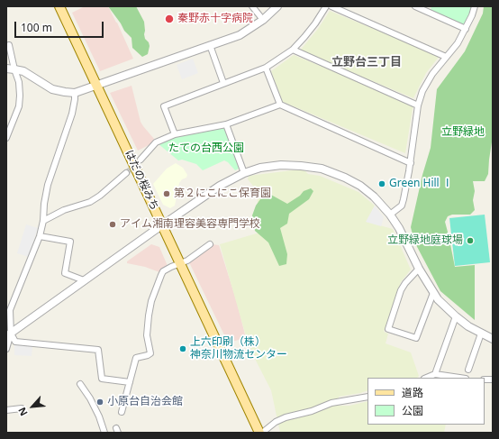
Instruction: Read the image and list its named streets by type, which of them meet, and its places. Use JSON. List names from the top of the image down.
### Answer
{
  "streets": {
    "main road": ["はだの桜みち"]
  },
  "districts": ["立野台三丁目"],
  "parks": ["立野緑地", "たての台西公園"],
  "places": [
    "秦野赤十字病院",
    "Green Hill Ⅰ",
    "第２にこにこ保育園",
    "アイム湘南理容美容専門学校",
    "立野緑地庭球場",
    "上六印刷（株） 神奈川物流センター",
    "小原台自治会館"
  ],
  "legend": ["道路", "公園"],
  "scale_bar": "100 m",
  "north": "bottom left"
}
